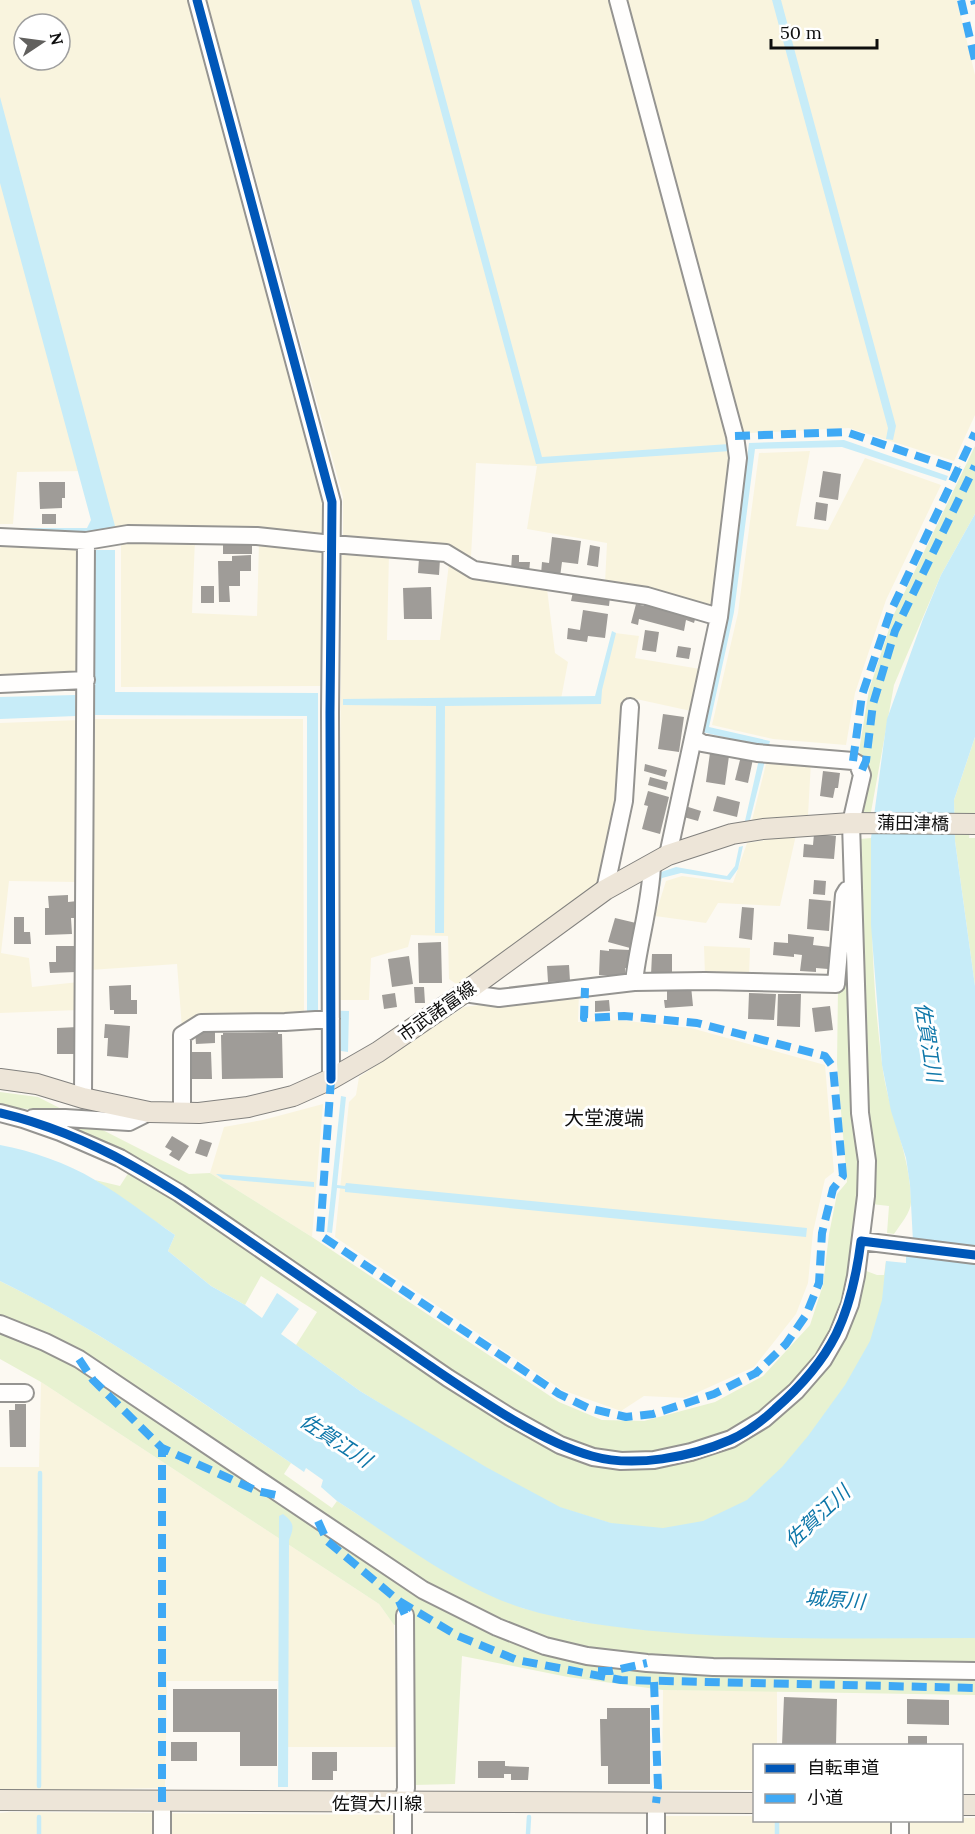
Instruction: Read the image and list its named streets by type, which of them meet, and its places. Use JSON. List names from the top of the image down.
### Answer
{
  "streets": {
    "main road": ["蒲田津橋", "市武諸富線", "佐賀大川線"]
  },
  "crossings": [
    ["蒲田津橋", "市武諸富線"]
  ],
  "districts": ["大堂渡端"],
  "water": ["佐賀江川", "城原川"],
  "legend": ["自転車道", "小道"],
  "scale_bar": "50 m",
  "north": "right"
}
